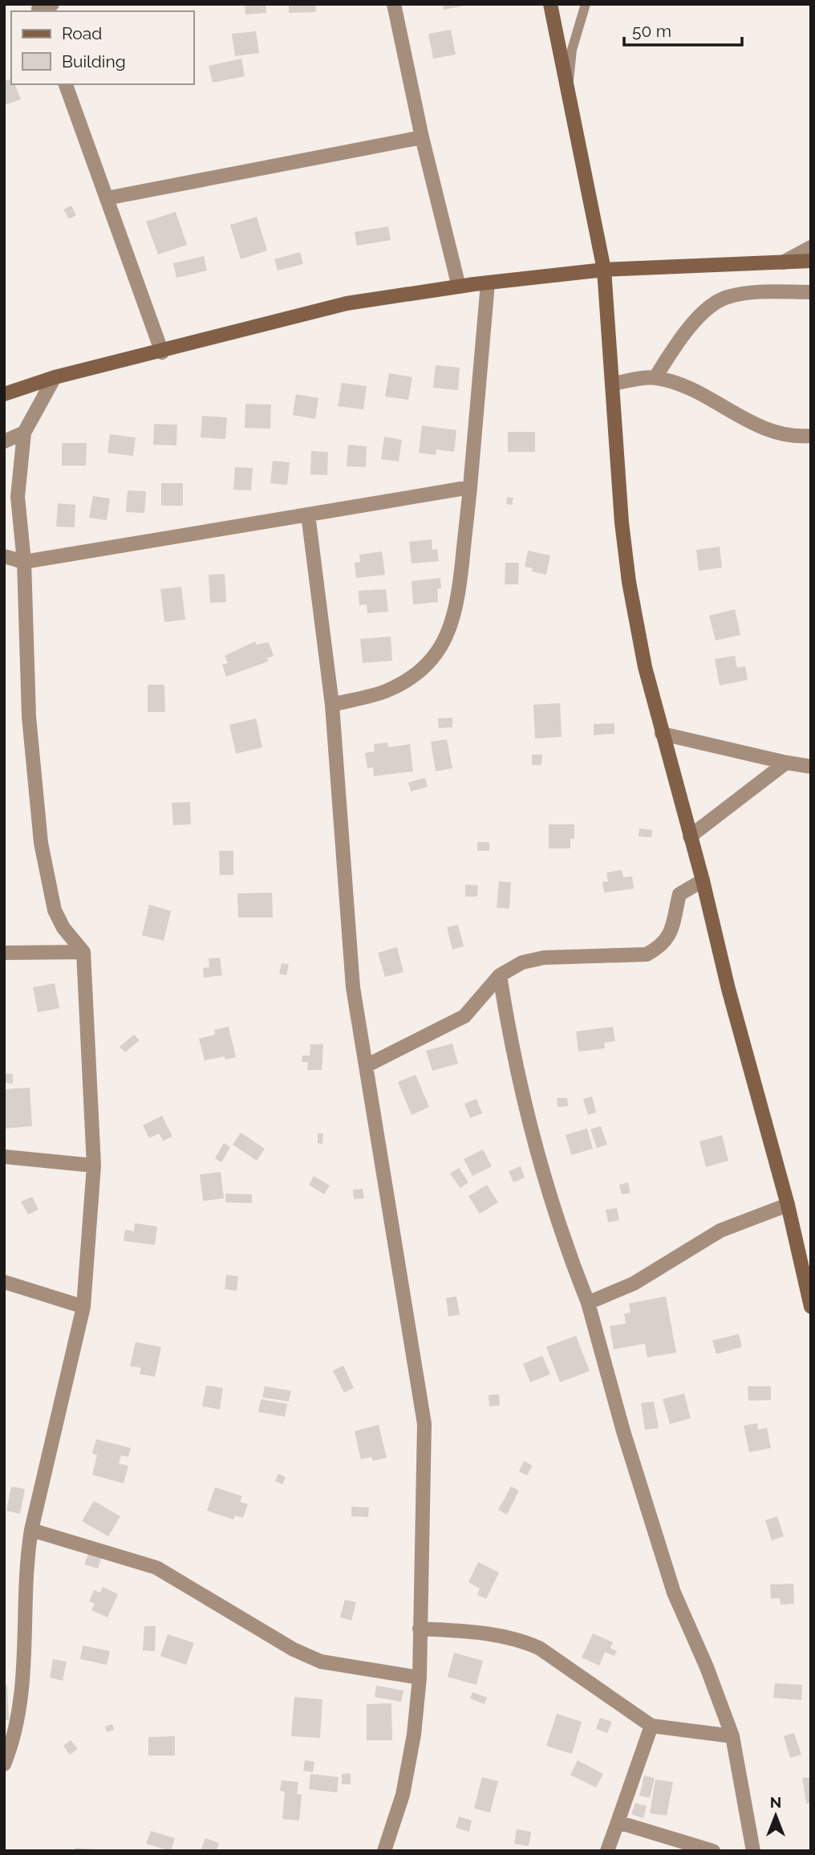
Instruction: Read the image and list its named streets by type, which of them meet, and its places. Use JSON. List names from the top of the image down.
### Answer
{
  "legend": ["Road", "Building"],
  "scale_bar": "50 m",
  "north": "top"
}
